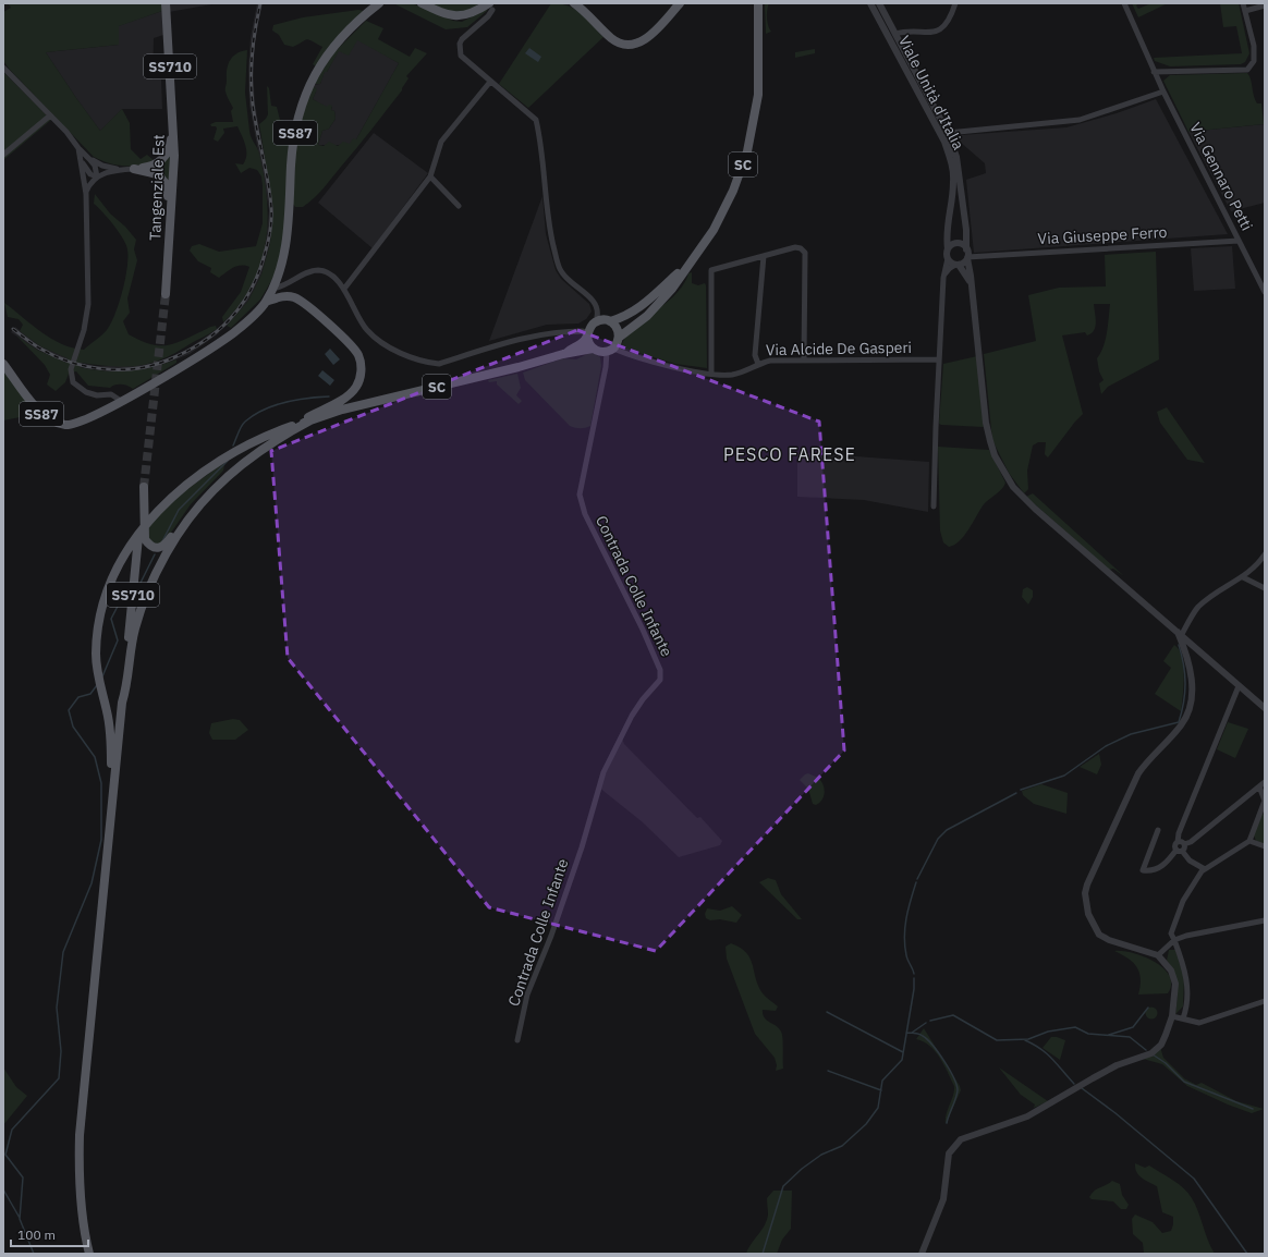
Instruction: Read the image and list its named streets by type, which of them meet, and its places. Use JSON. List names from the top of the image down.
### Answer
{
  "streets": {
    "main road": [
      "SS710",
      "SS87",
      "SC",
      "Tangenziale Est"
    ],
    "street": [
      "Viale Unità d'Italia",
      "Via Gennaro Petti",
      "Via Giuseppe Ferro",
      "Via Alcide De Gasperi",
      "Contrada Colle Infante"
    ]
  },
  "crossings": [
    ["Viale Unità d'Italia", "Via Giuseppe Ferro"],
    ["Viale Unità d'Italia", "Via Alcide De Gasperi"],
    ["SC", "Via Alcide De Gasperi"],
    ["SC", "Contrada Colle Infante"],
    ["Via Gennaro Petti", "Via Giuseppe Ferro"],
    ["Via Alcide De Gasperi", "Contrada Colle Infante"]
  ],
  "districts": ["PESCO FARESE"],
  "scale_bar": "100 m"
}
